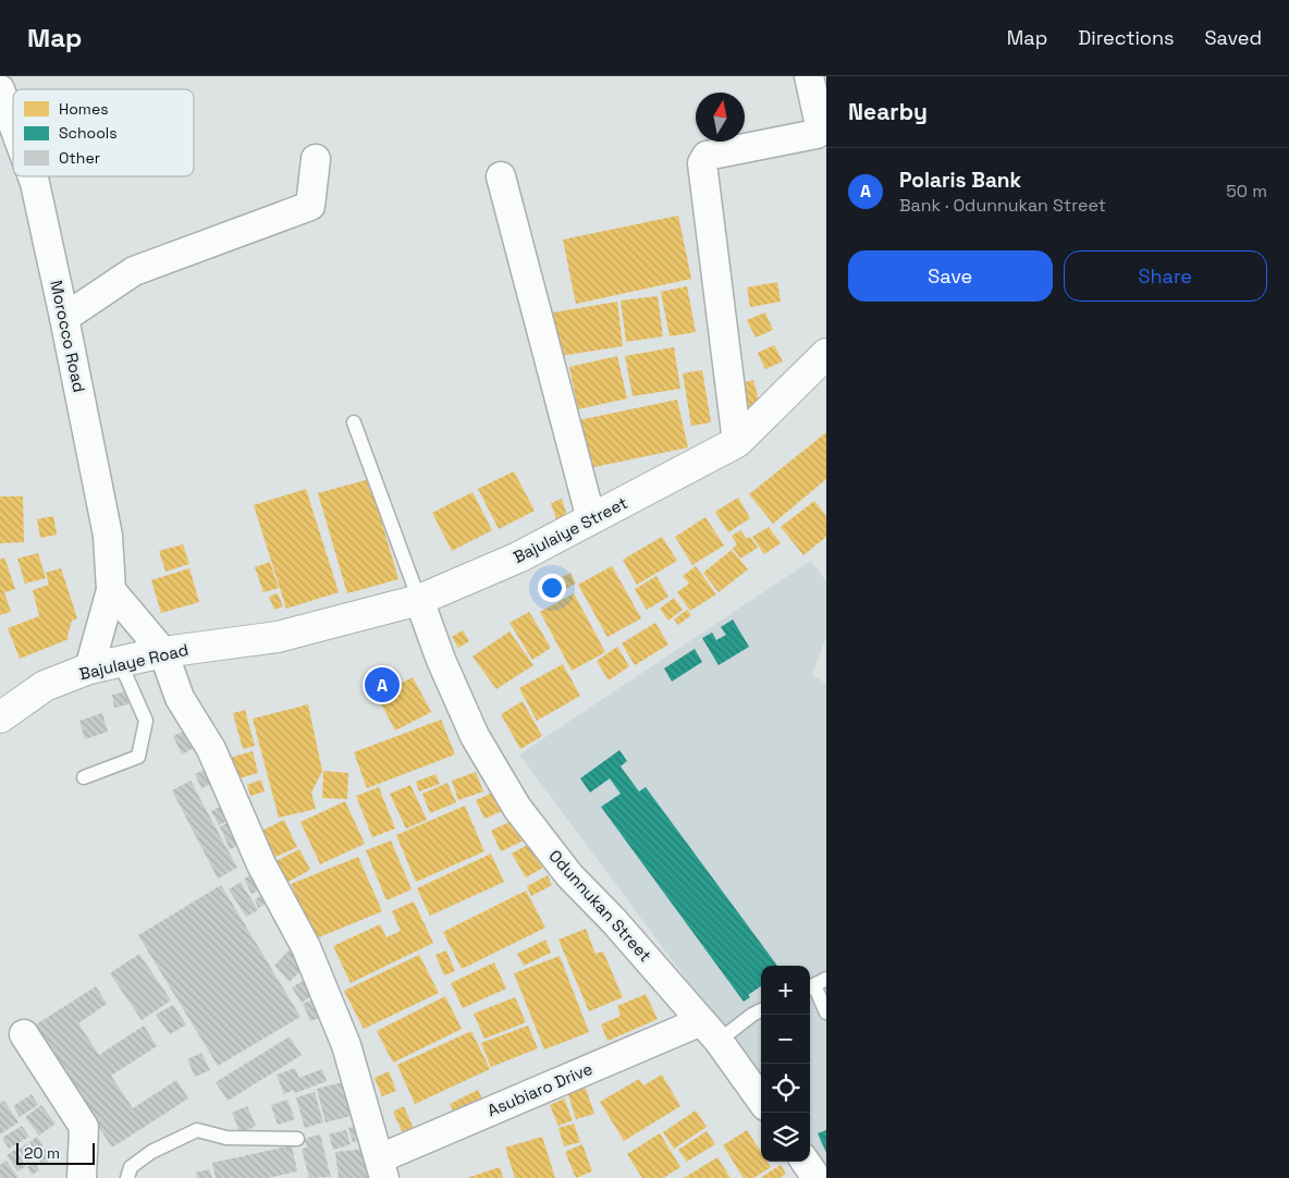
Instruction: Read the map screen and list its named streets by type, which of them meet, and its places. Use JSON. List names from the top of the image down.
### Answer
{
  "streets": {
    "street": [
      "Morocco Road",
      "Bajulaiye Street",
      "Bajulaye Road",
      "Odunnukan Street",
      "Asubiaro Drive"
    ]
  },
  "crossings": [
    ["Morocco Road", "Bajulaye Road"],
    ["Bajulaiye Street", "Bajulaye Road"],
    ["Bajulaiye Street", "Odunnukan Street"],
    ["Odunnukan Street", "Asubiaro Drive"]
  ],
  "legend": ["Homes", "Schools", "Other"],
  "scale_bar": "20 m",
  "north": "top",
  "page": {
    "header": "Map",
    "nav": ["Map", "Directions", "Saved"],
    "heading": "Nearby",
    "list": [
      {
        "mark": "A",
        "name": "Polaris Bank",
        "note": "Bank · Odunnukan Street",
        "value": "50 m"
      }
    ],
    "buttons": ["Save", "Share"],
    "pins": "A",
    "map_buttons": ["+", "−"],
    "scale": "20 m"
  }
}
